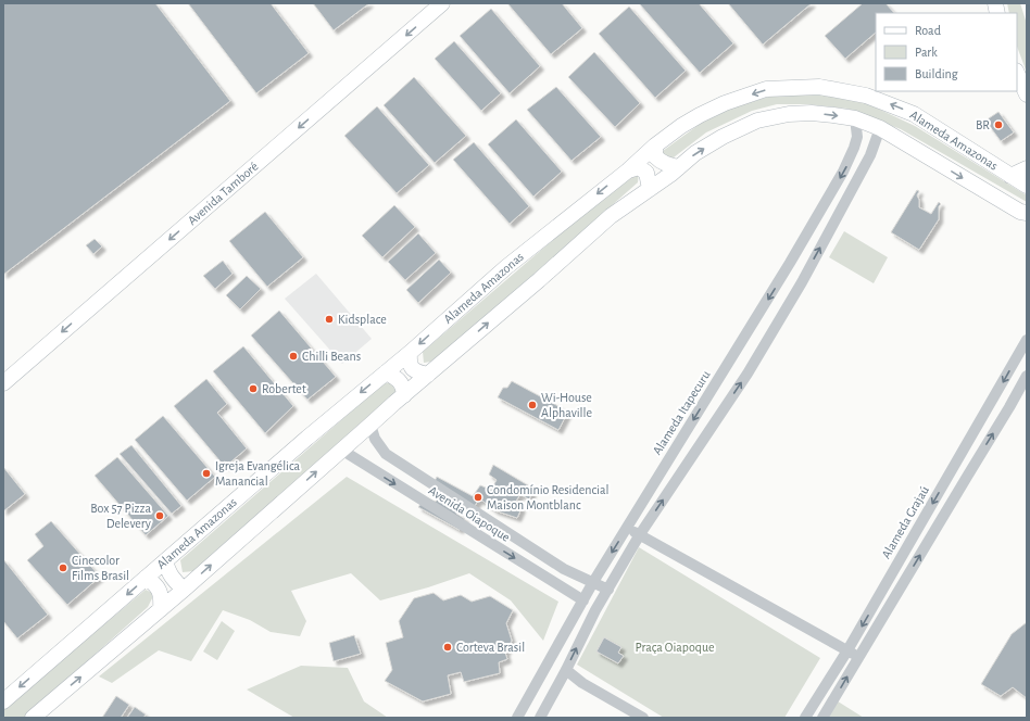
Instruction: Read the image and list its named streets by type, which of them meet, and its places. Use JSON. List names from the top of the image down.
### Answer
{
  "streets": {
    "main road": ["Alameda Amazonas", "Avenida Tamboré"],
    "street": ["Alameda Itapecuru", "Avenida Oiapoque", "Alameda Grajaú"]
  },
  "crossings": [
    ["Alameda Amazonas", "Alameda Itapecuru"],
    ["Alameda Amazonas", "Avenida Oiapoque"],
    ["Alameda Itapecuru", "Avenida Oiapoque"]
  ],
  "one_way": ["Avenida Tamboré"],
  "parks": ["Praça Oiapoque"],
  "places": [
    "BR",
    "Kidsplace",
    "Chilli Beans",
    "Robertet",
    "Wi-House Alphaville",
    "Igreja Evangélica Manancial",
    "Condomínio Residencial Maison Montblanc",
    "Box 57 Pizza Delevery",
    "Cinecolor Films Brasil",
    "Corteva Brasil"
  ],
  "legend": ["Road", "Park", "Building"]
}
